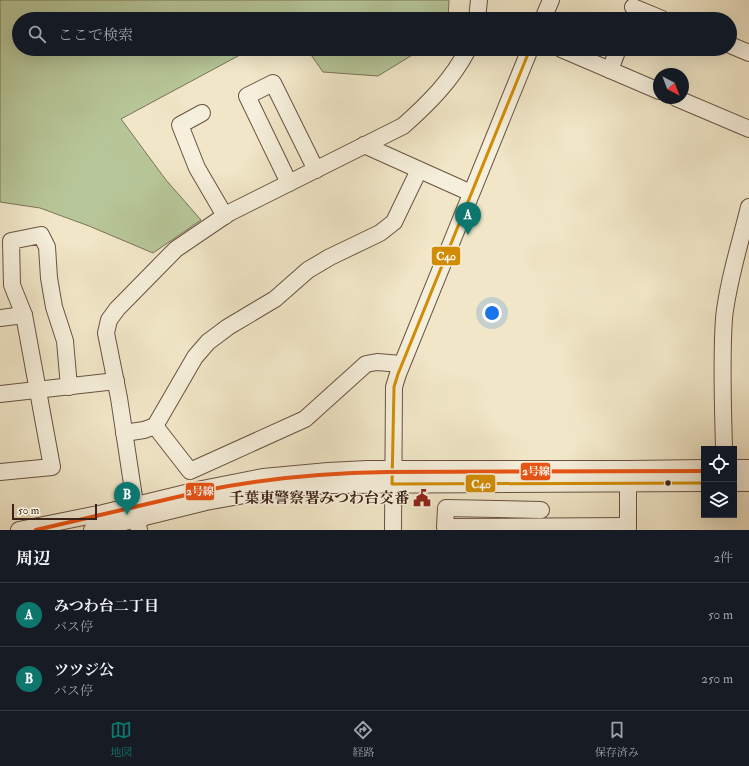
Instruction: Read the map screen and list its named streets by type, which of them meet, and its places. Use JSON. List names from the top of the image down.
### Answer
{
  "places": {
    "public building": ["千葉東警察署みつわ台交番"]
  },
  "lines": ["transit line C40", "transit line 2号線"],
  "scale_bar": "50 m",
  "north": "bottom right",
  "page": {
    "search": "ここで検索",
    "pins": ["A", "B"],
    "scale": "50 m",
    "heading": ["周辺", "2件"],
    "list": [
      {
        "mark": "A",
        "name": "みつわ台二丁目",
        "note": "バス停",
        "value": "50 m"
      },
      {
        "mark": "B",
        "name": "ツツジ公",
        "note": "バス停",
        "value": "250 m"
      }
    ],
    "nav": ["地図", "経路", "保存済み"]
  }
}
